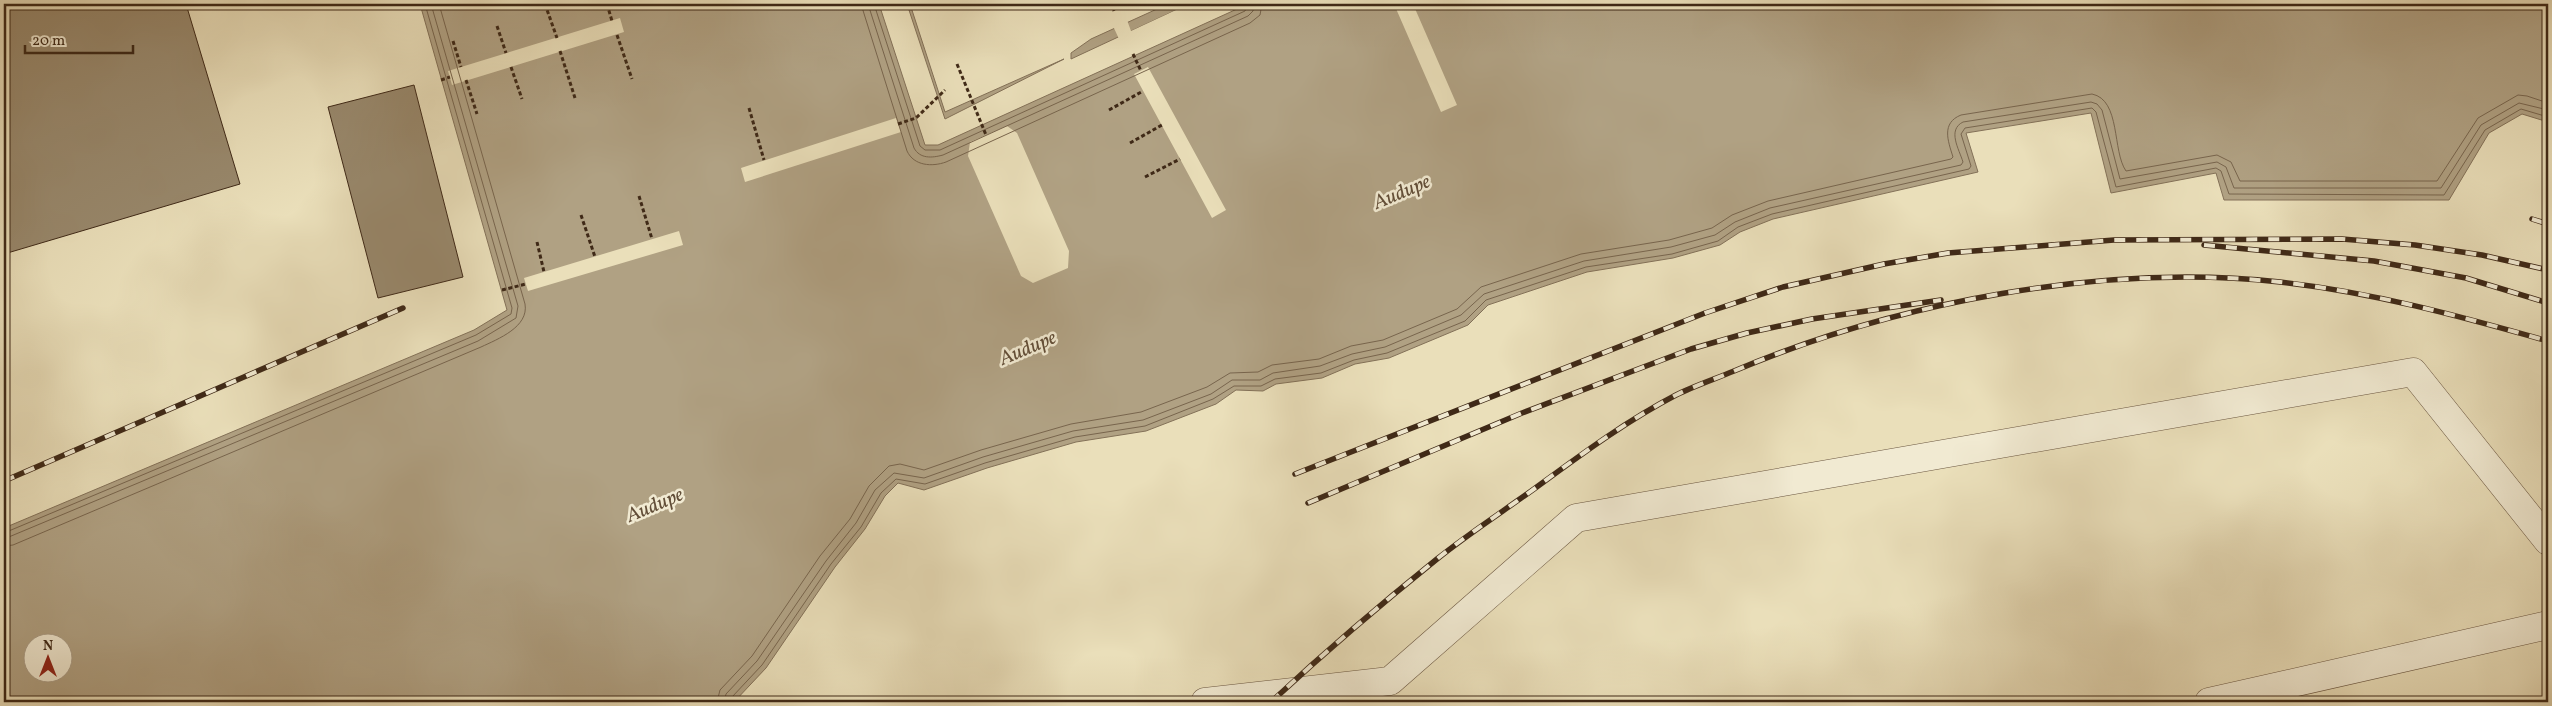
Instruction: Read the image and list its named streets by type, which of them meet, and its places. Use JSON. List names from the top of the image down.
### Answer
{
  "water": ["Audupe"],
  "scale_bar": "20 m",
  "north": "top"
}
